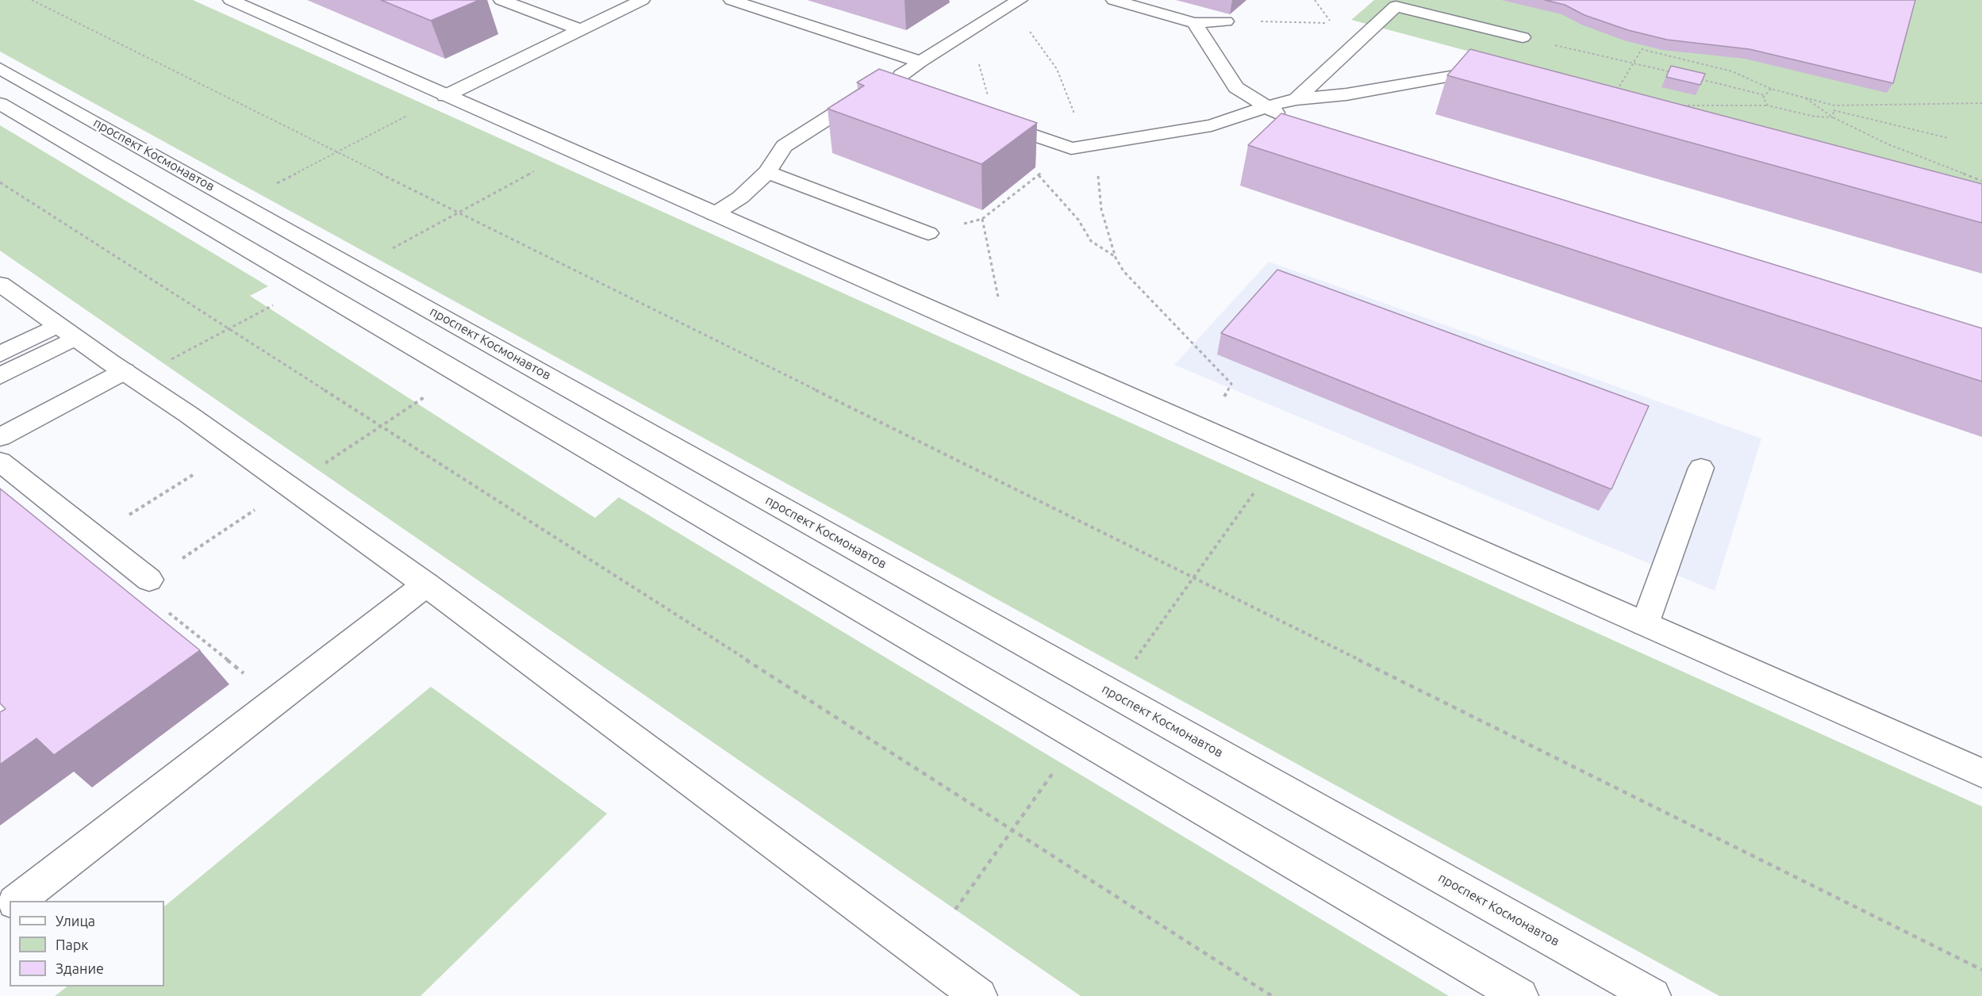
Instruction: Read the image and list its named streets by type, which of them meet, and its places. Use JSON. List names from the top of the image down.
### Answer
{
  "streets": {
    "street": ["проспект Космонавтов"]
  },
  "legend": ["Улица", "Парк", "Здание"]
}
